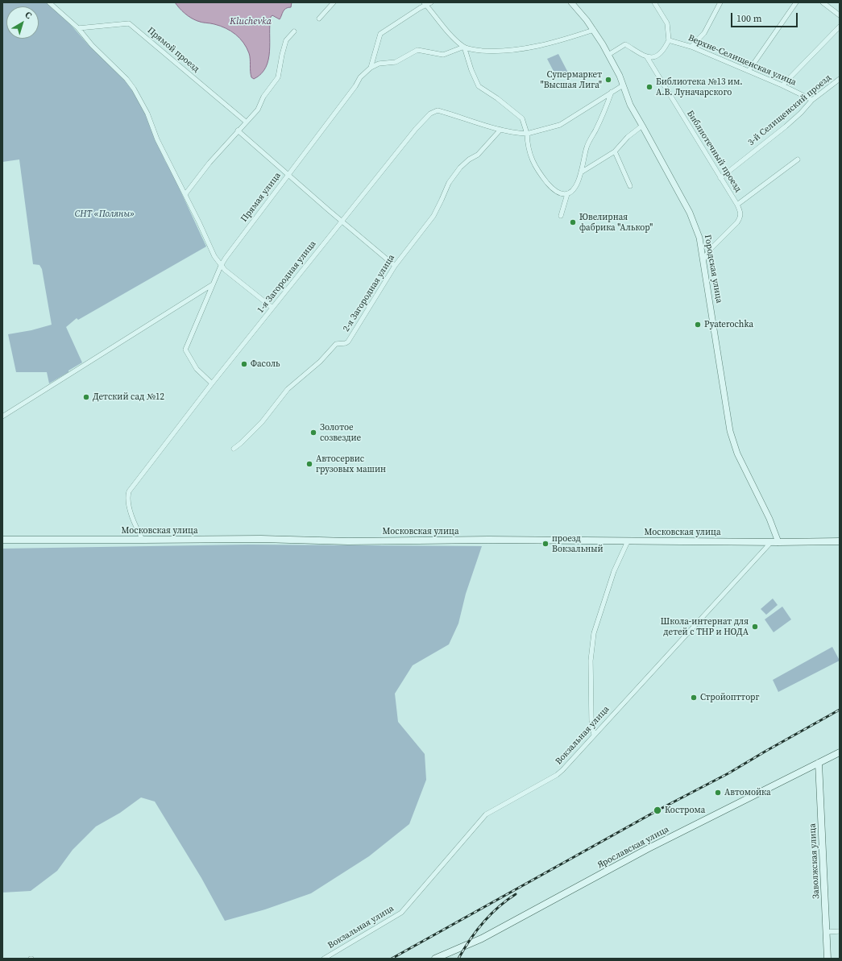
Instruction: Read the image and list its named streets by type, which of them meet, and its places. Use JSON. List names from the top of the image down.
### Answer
{
  "streets": {
    "main road": ["Московская улица", "Ярославская улица", "Заволжская улица"],
    "street": [
      "Прямой проезд",
      "Верхне-Селищенская улица",
      "3-й Селищенский проезд",
      "Библиотечный проезд",
      "Прямая улица",
      "Городская улица",
      "1-я Загородная улица",
      "2-я Загородная улица",
      "Вокзальная улица"
    ]
  },
  "crossings": [
    ["Верхне-Селищенская улица", "3-й Селищенский проезд"],
    ["3-й Селищенский проезд", "Библиотечный проезд"],
    ["Библиотечный проезд", "Городская улица"],
    ["Прямая улица", "1-я Загородная улица"],
    ["Городская улица", "1-я Загородная улица"],
    ["Городская улица", "Московская улица"],
    ["1-я Загородная улица", "2-я Загородная улица"],
    ["1-я Загородная улица", "Московская улица"],
    ["Московская улица", "Вокзальная улица"],
    ["Ярославская улица", "Заволжская улица"]
  ],
  "water": ["Kluchevka"],
  "parks": ["СНТ «Поляны»"],
  "places": [
    "Супермаркет \"Высшая Лига\"",
    "Библиотека №13 им. А.В. Луначарского",
    "Ювелирная фабрика \"Алькор\"",
    "Pyaterochka",
    "Фасоль",
    "Детский сад №12",
    "Золотое созвездие",
    "Автосервис грузовых машин",
    "проезд Вокзальный",
    "Школа-интернат для детей с ТНР и НОДА",
    "Стройоптторг",
    "Автомойка",
    "Кострома"
  ],
  "scale_bar": "100 m",
  "north": "top right"
}
